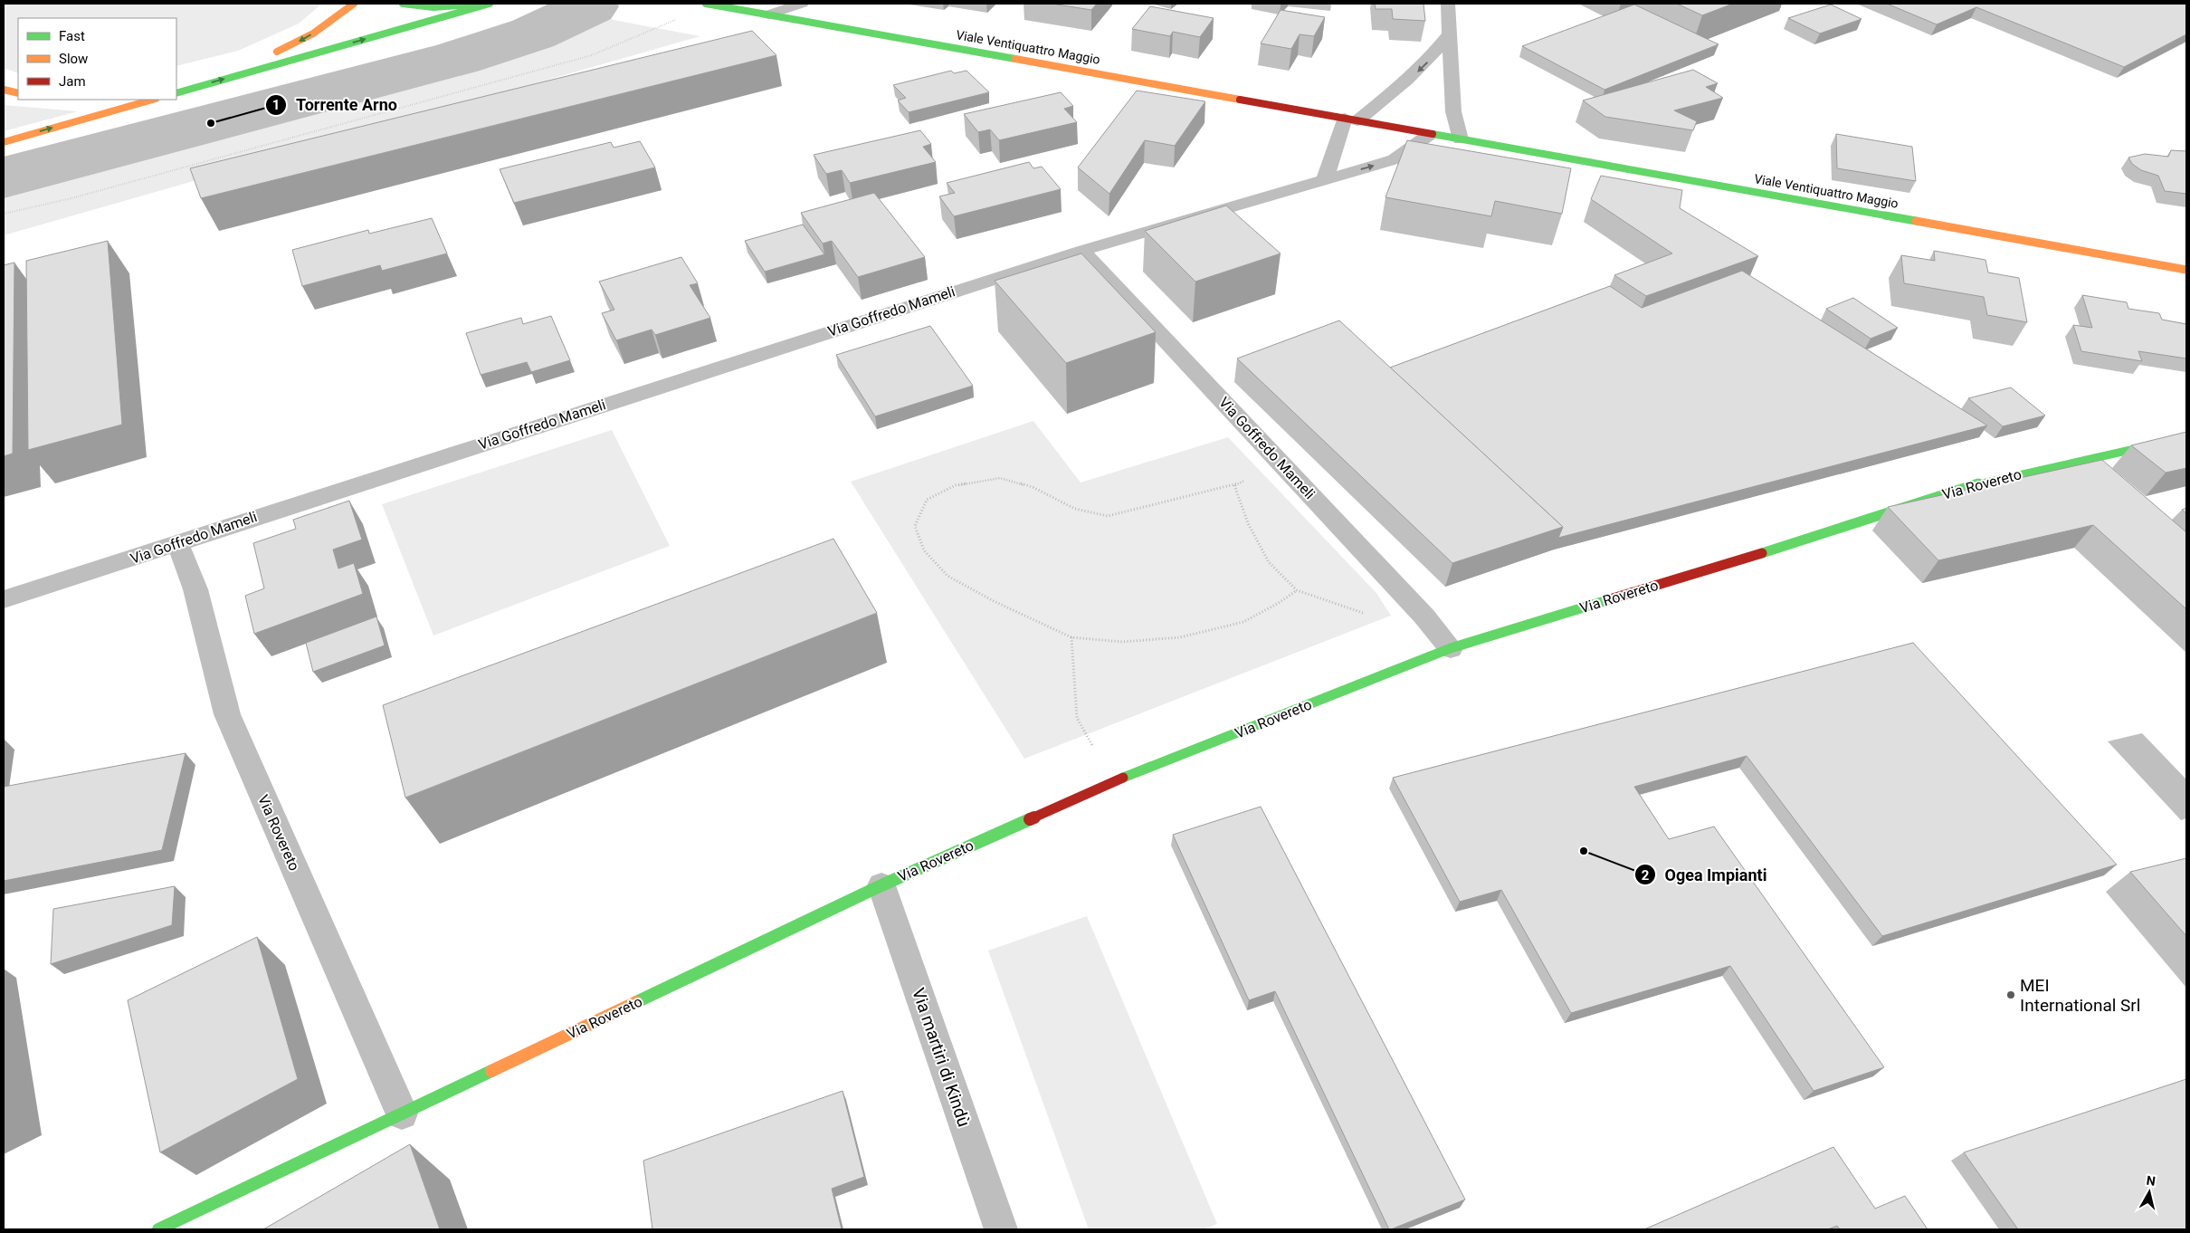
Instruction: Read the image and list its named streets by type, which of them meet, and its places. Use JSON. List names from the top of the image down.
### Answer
{
  "streets": {
    "main road": ["Viale Ventiquattro Maggio", "Via Rovereto"],
    "street": ["Via Goffredo Mameli", "Via martiri di Kindù"]
  },
  "crossings": [
    ["Viale Ventiquattro Maggio", "Via Goffredo Mameli"],
    ["Via Goffredo Mameli", "Via Rovereto"],
    ["Via Rovereto", "Via martiri di Kindù"]
  ],
  "places": ["Torrente Arno", "Ogea Impianti", "MEI International Srl"],
  "legend": ["Fast", "Slow", "Jam"],
  "north": "top"
}
